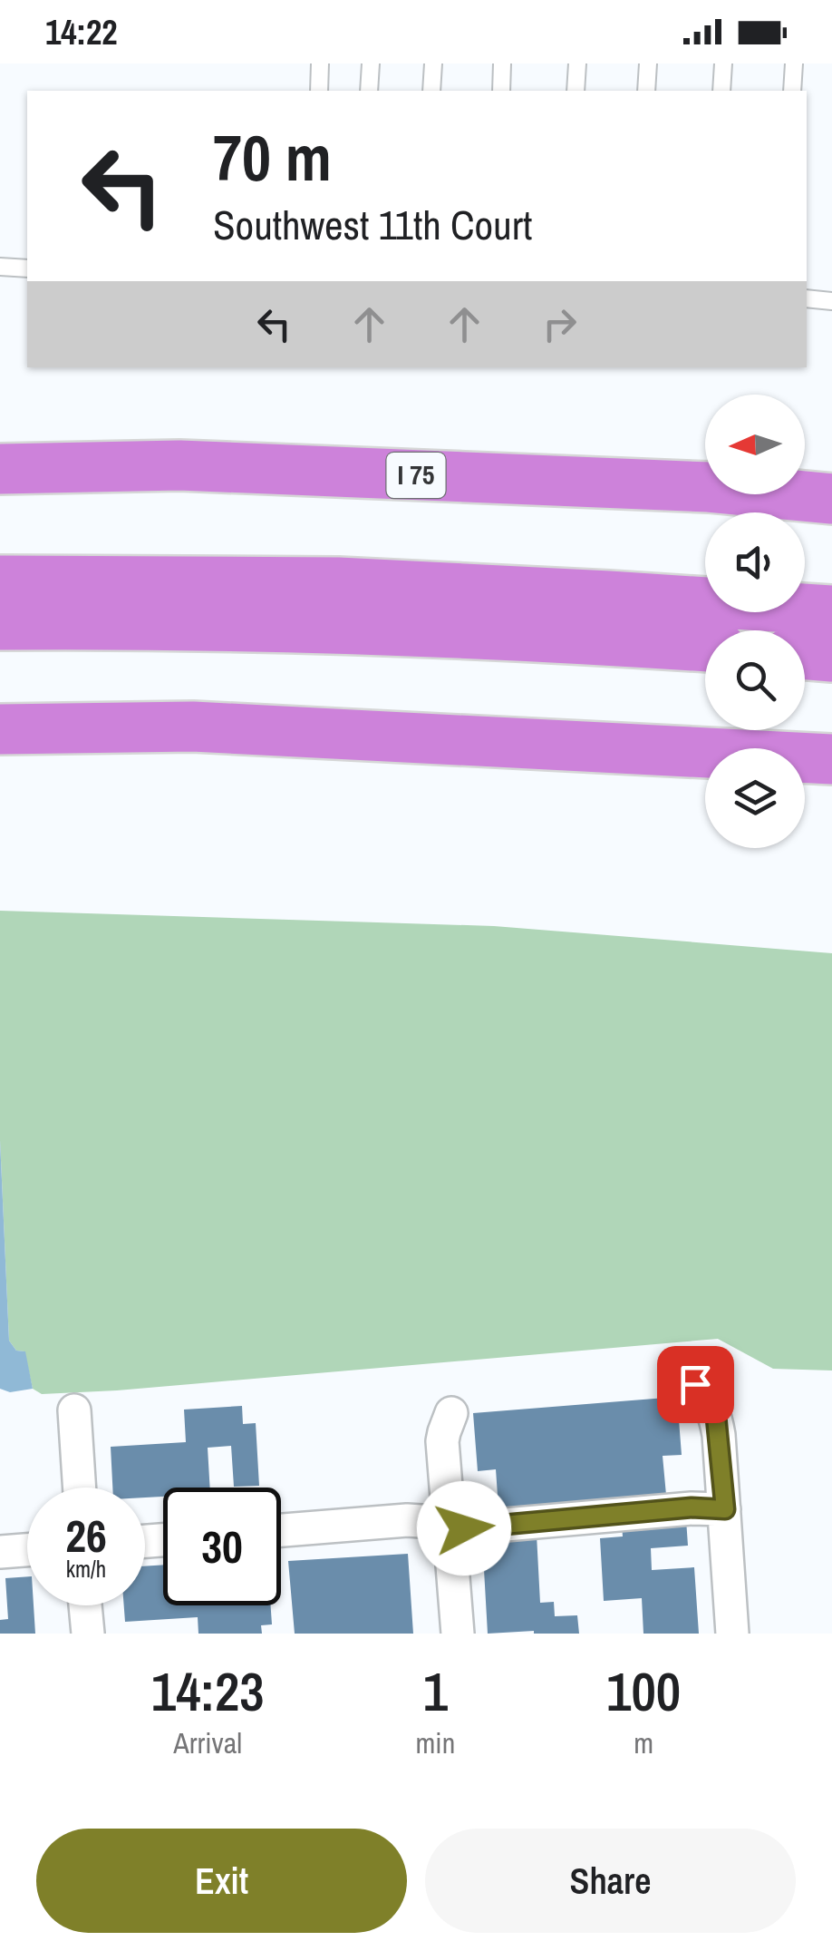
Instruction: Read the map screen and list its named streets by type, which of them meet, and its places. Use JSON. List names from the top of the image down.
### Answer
{
  "streets": {
    "highway": ["I 75"]
  },
  "north": "left",
  "page": {
    "status": "14:22",
    "turn": ["70 m", "Southwest 11th Court"],
    "speed": "26 km/h",
    "limit": "30",
    "eta": [
      "14:23",
      "Arrival",
      "1",
      "min",
      "100",
      "m"
    ],
    "buttons": ["Exit", "Share"]
  }
}
